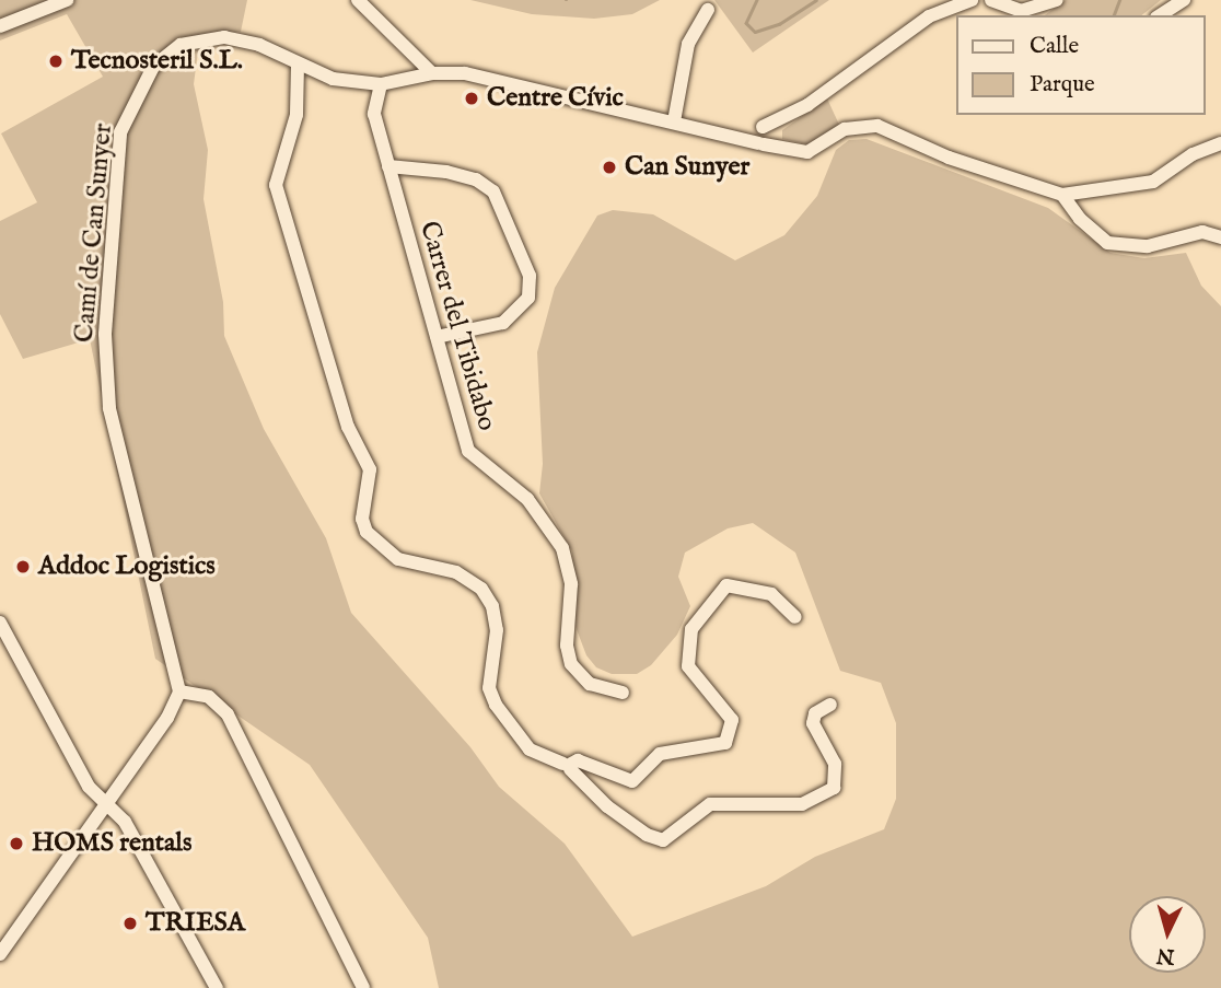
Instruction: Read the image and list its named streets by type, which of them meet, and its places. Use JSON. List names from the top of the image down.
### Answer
{
  "streets": {
    "street": ["Camí de Can Sunyer", "Carrer del Tibidabo"]
  },
  "places": [
    "Tecnosteril S.L.",
    "Centre Cívic",
    "Can Sunyer",
    "Addoc Logistics",
    "HOMS rentals",
    "TRIESA"
  ],
  "legend": ["Calle", "Parque"],
  "north": "bottom"
}
